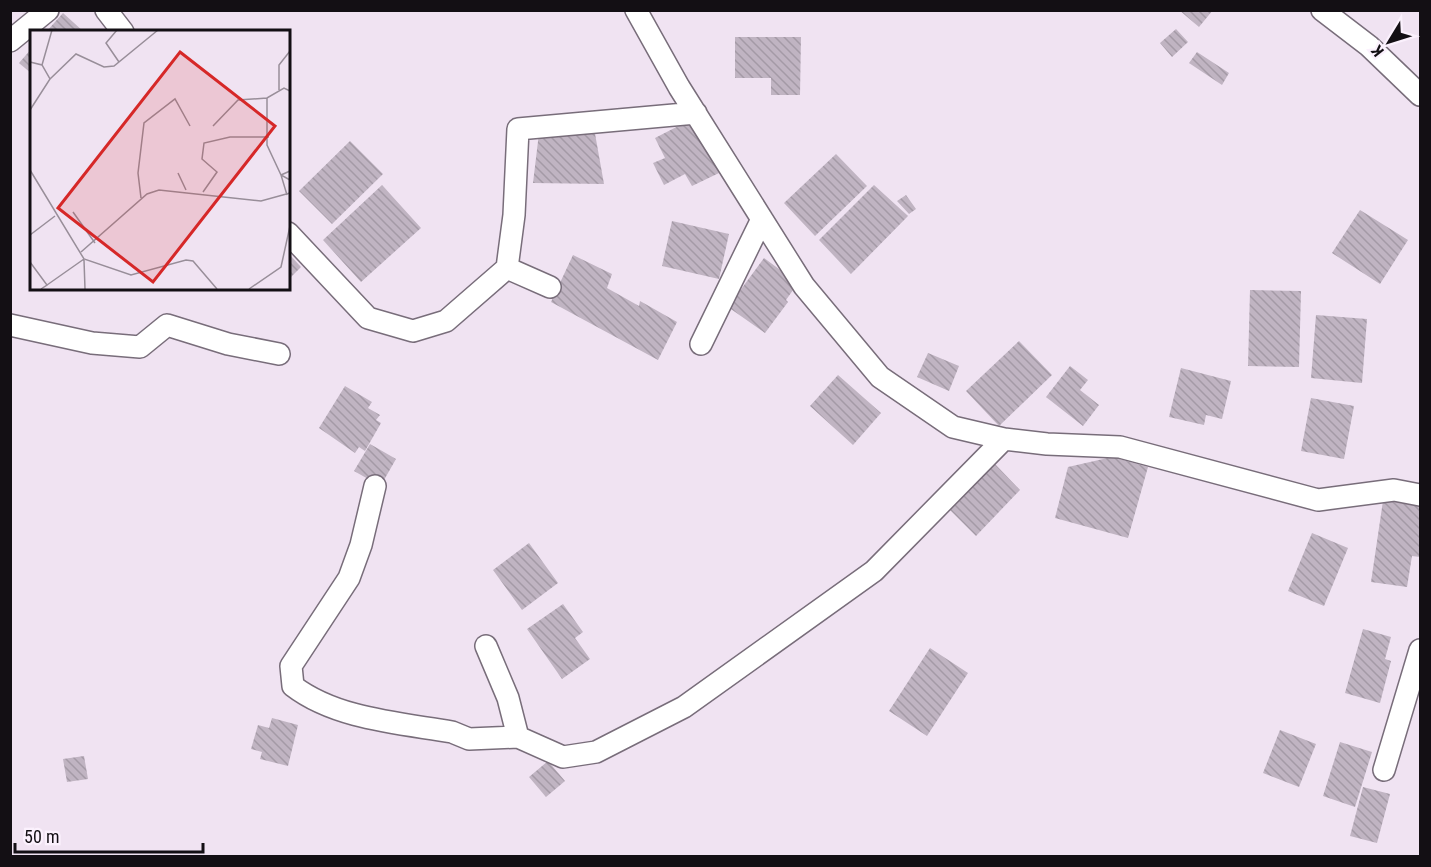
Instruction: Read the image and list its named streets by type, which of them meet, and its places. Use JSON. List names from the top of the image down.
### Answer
{
  "scale_bar": "50 m",
  "north": "bottom left"
}
